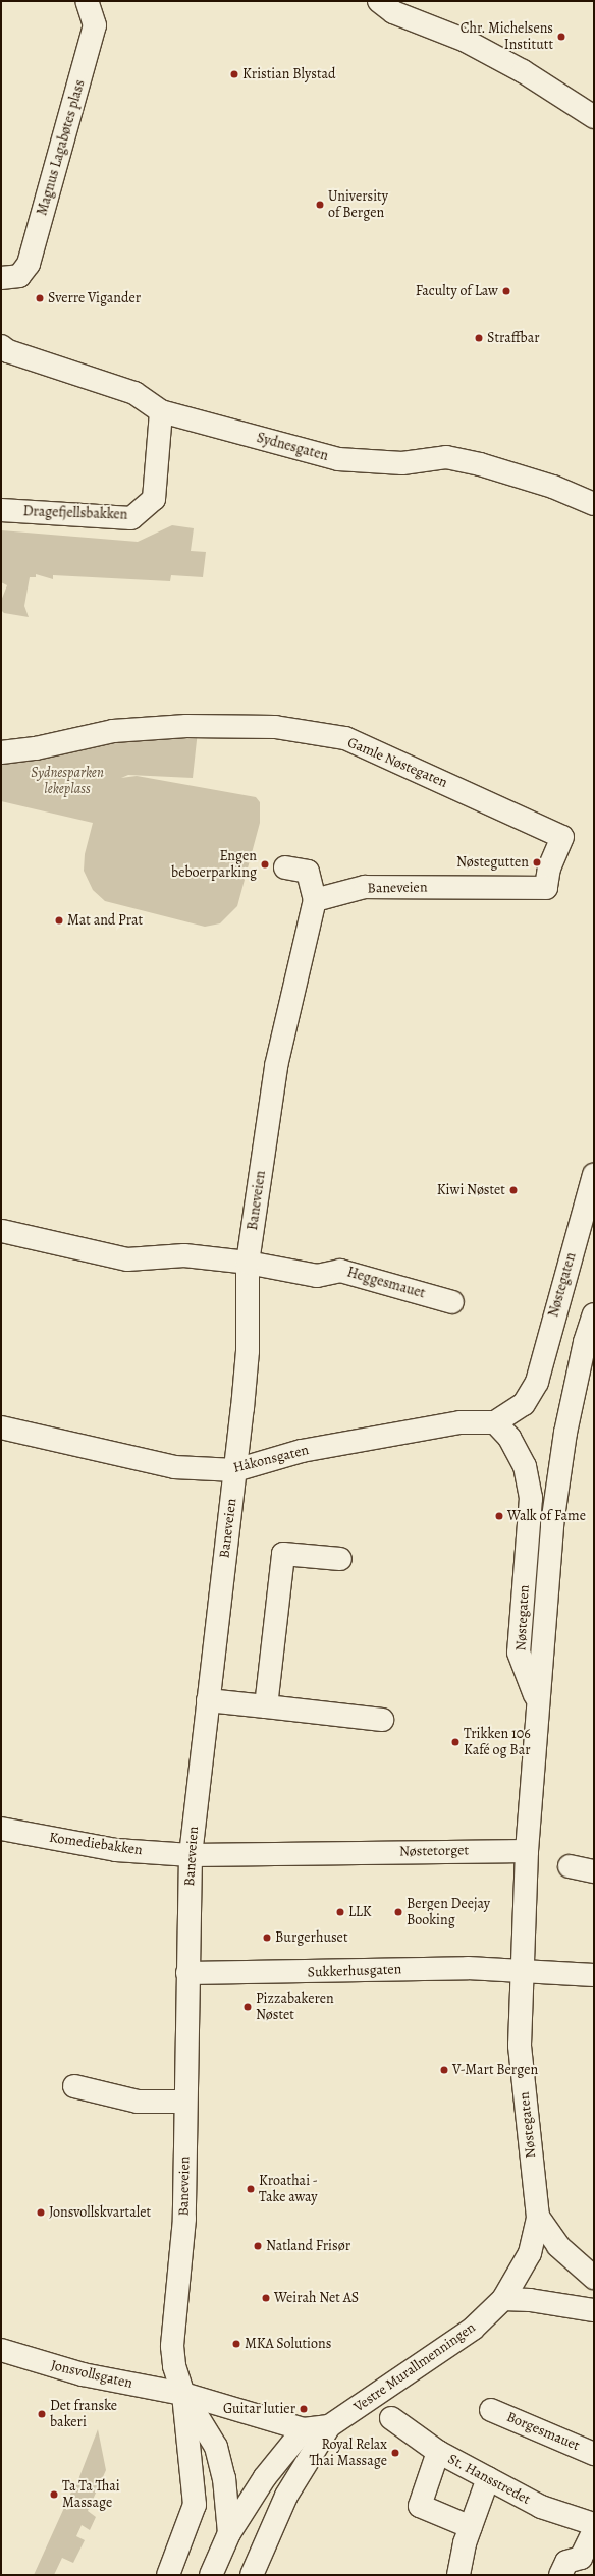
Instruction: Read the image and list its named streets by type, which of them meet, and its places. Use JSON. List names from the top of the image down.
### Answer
{
  "streets": {
    "street": [
      "Magnus Lagabøtes plass",
      "Sydnesgaten",
      "Dragefjellsbakken",
      "Gamle Nøstegaten",
      "Baneveien",
      "Heggesmauet",
      "Nøstegaten",
      "Håkonsgaten",
      "Komediebakken",
      "Nøstetorget",
      "Sukkerhusgaten",
      "Vestre Murallmenningen",
      "Jonsvollsgaten",
      "Borgesmauet",
      "St. Hansstredet"
    ]
  },
  "crossings": [
    ["Sydnesgaten", "Dragefjellsbakken"],
    ["Gamle Nøstegaten", "Baneveien"],
    ["Baneveien", "Heggesmauet"],
    ["Baneveien", "Håkonsgaten"],
    ["Baneveien", "Komediebakken"],
    ["Baneveien", "Nøstetorget"],
    ["Baneveien", "Sukkerhusgaten"],
    ["Baneveien", "Vestre Murallmenningen"],
    ["Baneveien", "Jonsvollsgaten"],
    ["Nøstegaten", "Håkonsgaten"],
    ["Nøstegaten", "Nøstetorget"],
    ["Nøstegaten", "Sukkerhusgaten"],
    ["Nøstegaten", "Vestre Murallmenningen"],
    ["Komediebakken", "Nøstetorget"],
    ["Vestre Murallmenningen", "Jonsvollsgaten"]
  ],
  "parks": ["Sydnesparken lekeplass"],
  "places": [
    "Chr. Michelsens Institutt",
    "Kristian Blystad",
    "University of Bergen",
    "Faculty of Law",
    "Sverre Vigander",
    "Straffbar",
    "Nøstegutten",
    "Engen beboerparking",
    "Mat and Prat",
    "Kiwi Nøstet",
    "Walk of Fame",
    "Trikken 106 Kafé og Bar",
    "LLK",
    "Bergen Deejay Booking",
    "Burgerhuset",
    "Pizzabakeren Nøstet",
    "V-Mart Bergen",
    "Kroathai - Take away",
    "Jonsvollskvartalet",
    "Natland Frisør",
    "Weirah Net AS",
    "MKA Solutions",
    "Guitar lutier",
    "Det franske bakeri",
    "Royal Relax Thai Massage",
    "Ta Ta Thai Massage"
  ]
}
